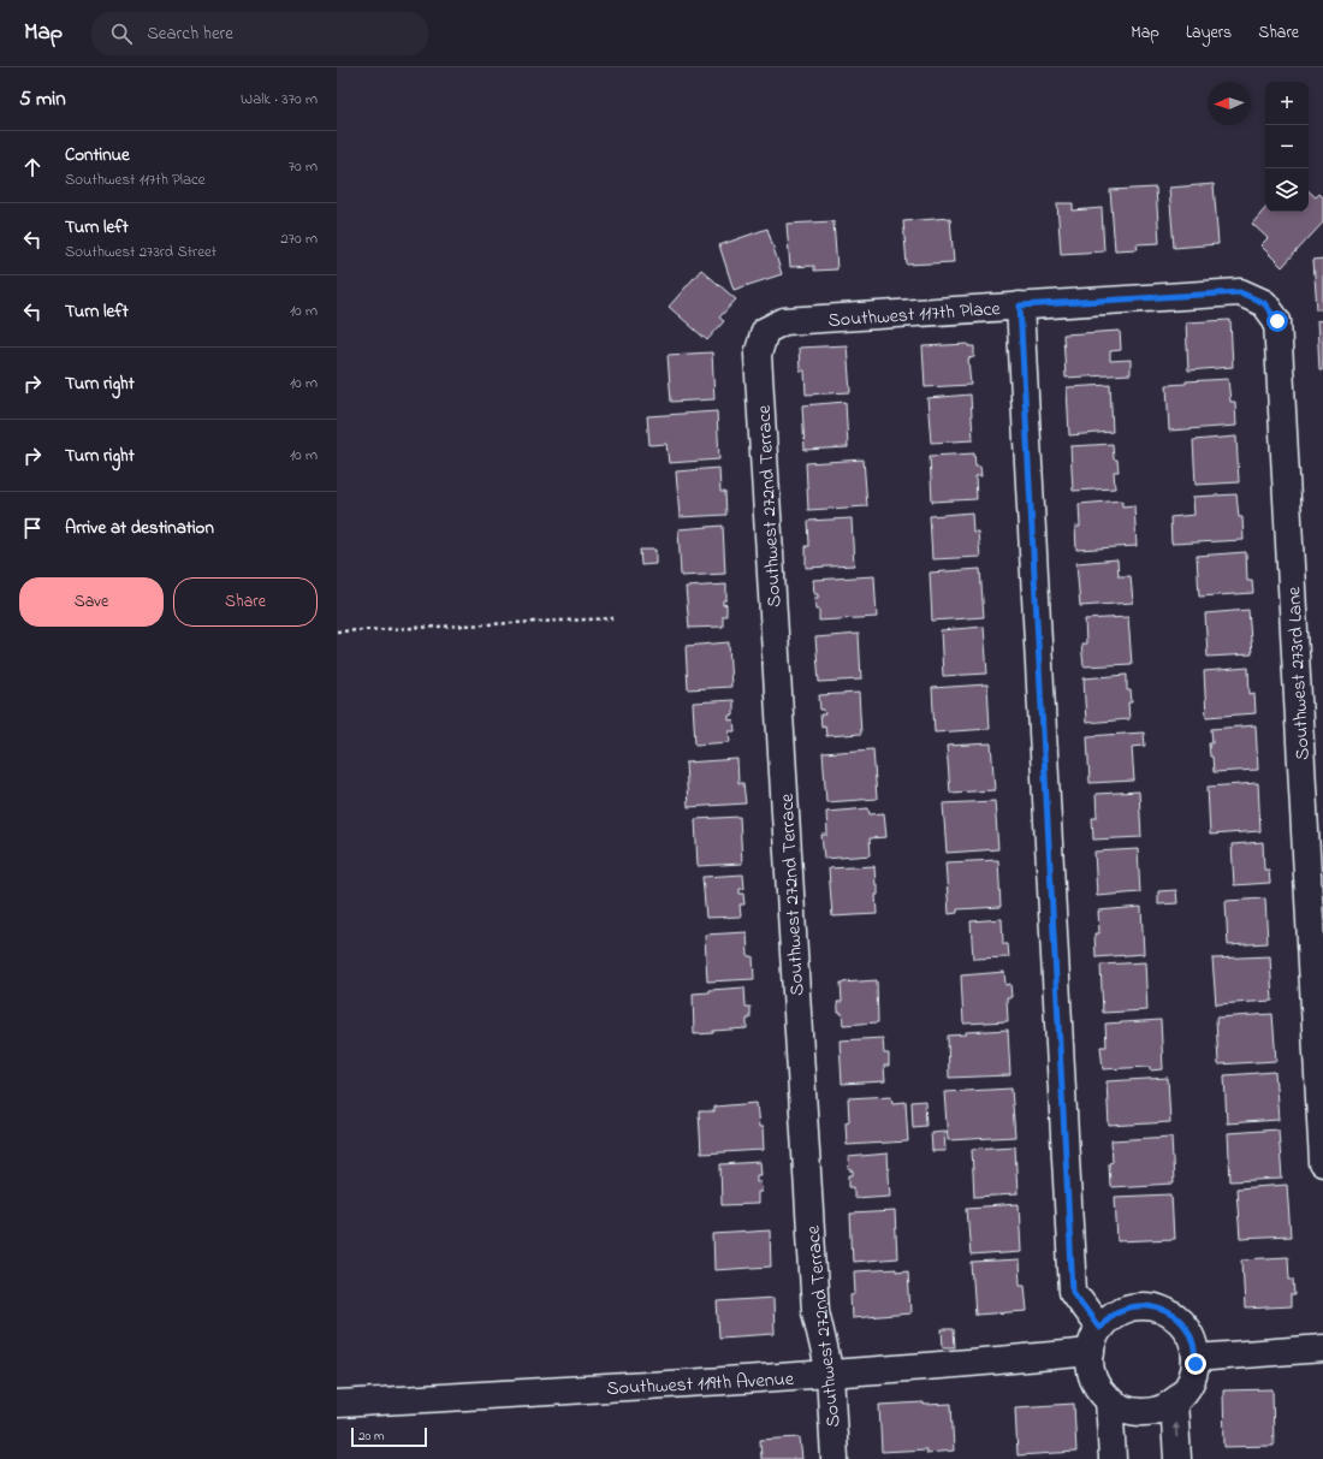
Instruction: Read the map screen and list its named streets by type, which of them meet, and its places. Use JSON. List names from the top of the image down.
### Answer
{
  "streets": {
    "street": [
      "Southwest 117th Place",
      "Southwest 272nd Terrace",
      "Southwest 273rd Lane",
      "Southwest 119th Avenue"
    ]
  },
  "crossings": [
    ["Southwest 117th Place", "Southwest 272nd Terrace"],
    ["Southwest 117th Place", "Southwest 273rd Lane"],
    ["Southwest 272nd Terrace", "Southwest 119th Avenue"]
  ],
  "scale_bar": "20 m",
  "north": "left",
  "page": {
    "header": "Map",
    "search": "Search here",
    "nav": ["Map", "Layers", "Share"],
    "heading": ["5 min", "Walk · 370 m"],
    "map_buttons": ["+", "−"],
    "list": [
      ["Continue", "Southwest 117th Place", "70 m"],
      ["Turn left", "Southwest 273rd Street", "270 m"],
      ["Turn left", "10 m"],
      ["Turn right", "10 m"],
      ["Turn right", "10 m"],
      "Arrive at destination"
    ],
    "buttons": ["Save", "Share"],
    "scale": "20 m"
  }
}
